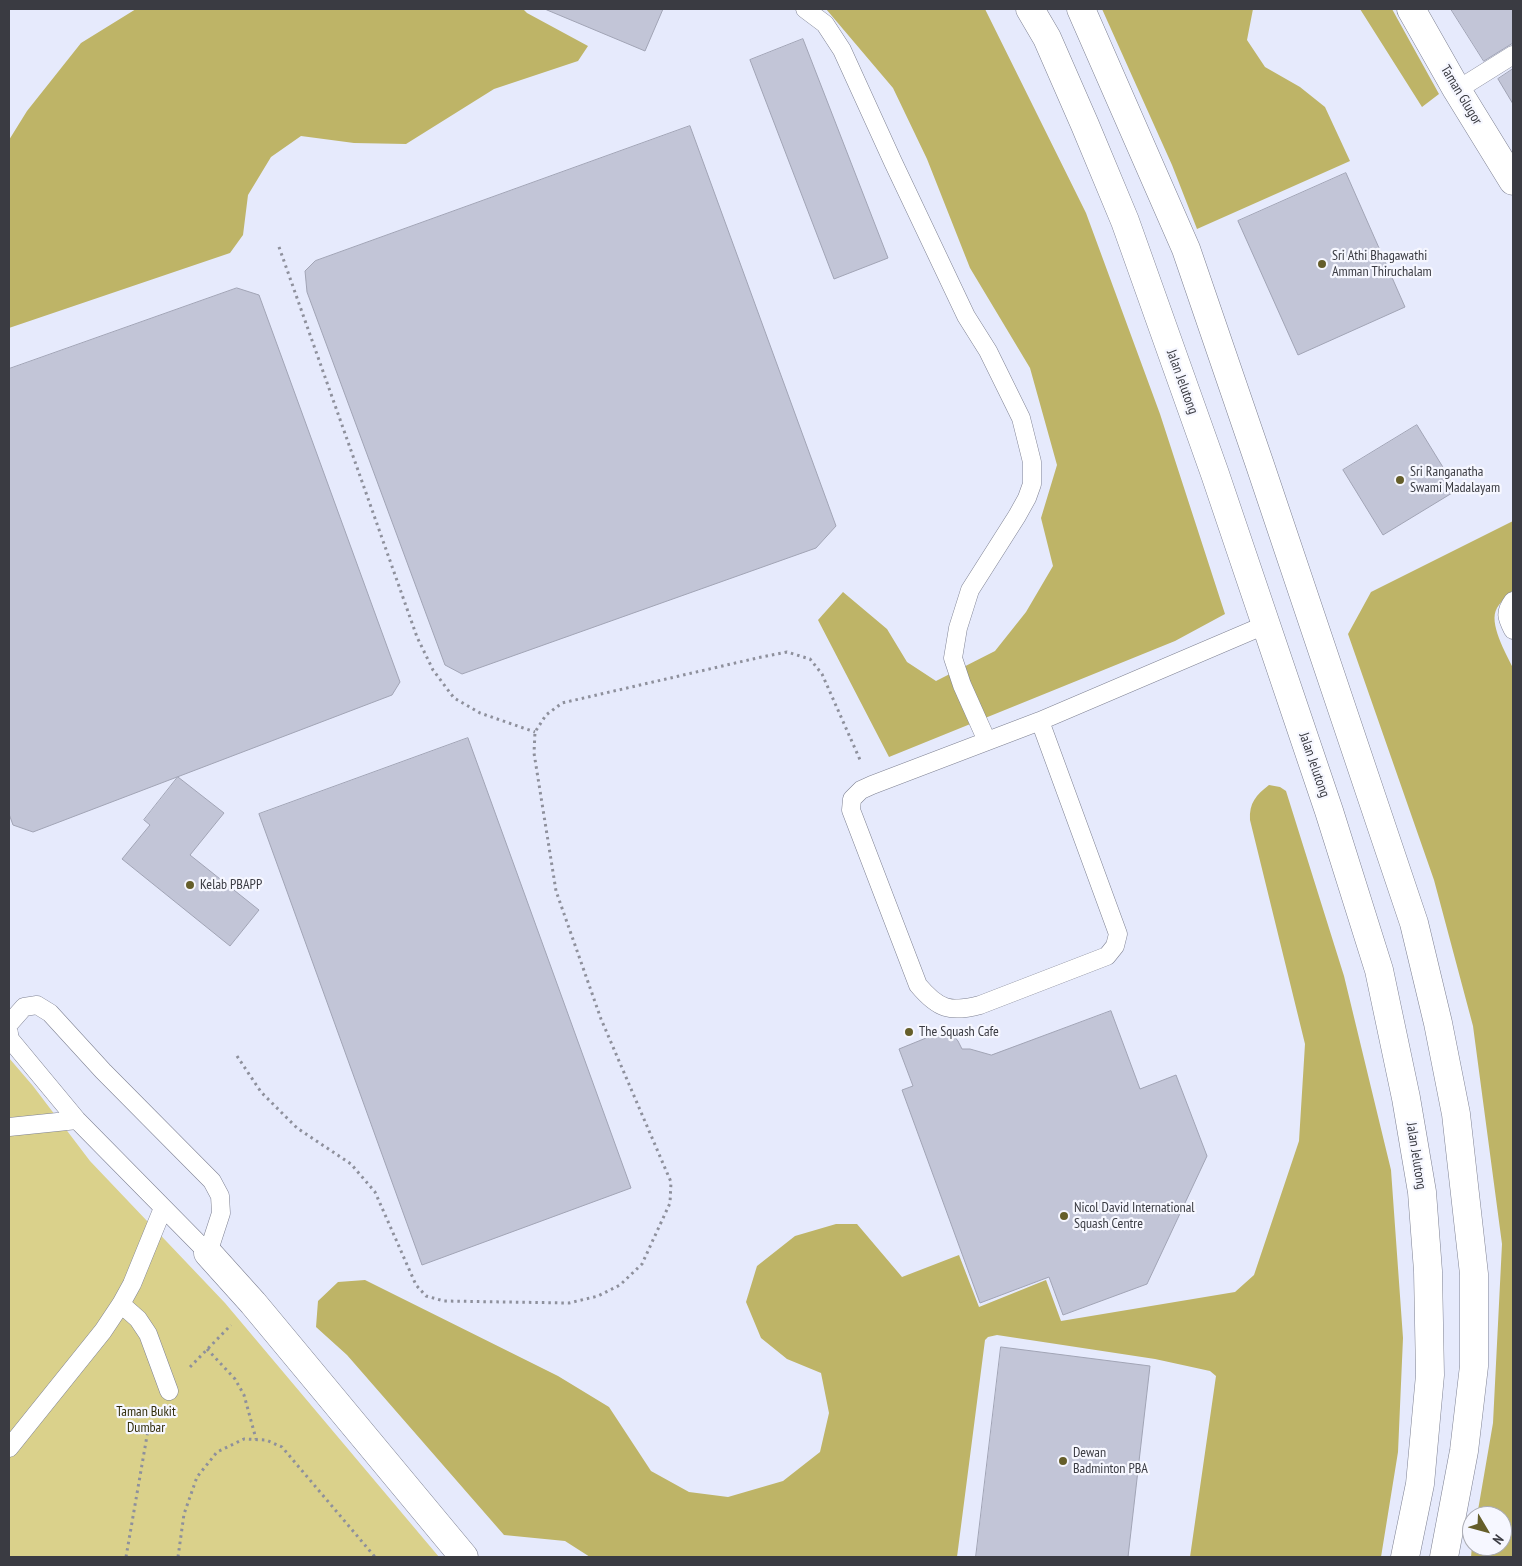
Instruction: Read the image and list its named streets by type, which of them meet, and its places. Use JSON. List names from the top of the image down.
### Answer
{
  "streets": {
    "main road": ["Taman Glugor", "Jalan Jelutong"]
  },
  "parks": ["Taman Bukit Dumbar"],
  "places": [
    "Sri Athi Bhagawathi Amman Thiruchalam",
    "Sri Ranganatha Swami Madalayam",
    "Kelab PBAPP",
    "The Squash Cafe",
    "Nicol David International Squash Centre",
    "Dewan Badminton PBA"
  ],
  "north": "bottom right"
}
